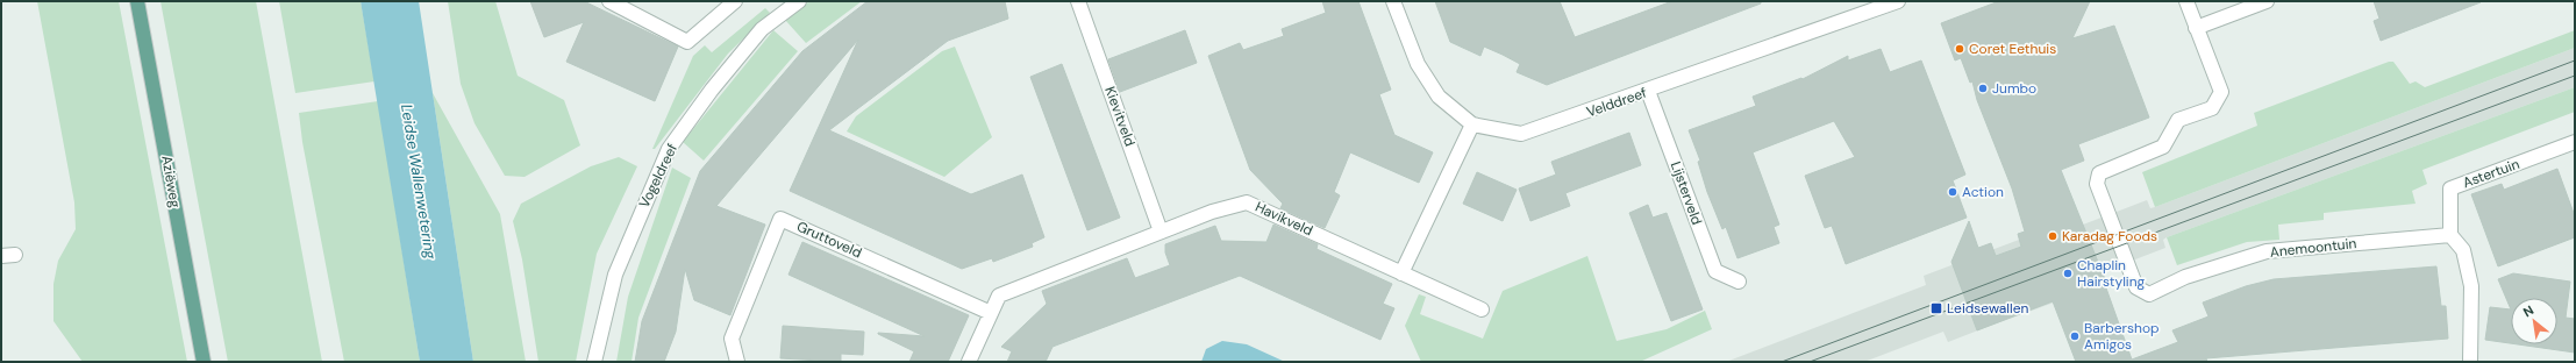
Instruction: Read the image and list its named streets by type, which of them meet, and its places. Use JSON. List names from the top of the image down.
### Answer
{
  "streets": {
    "main road": ["Aziëweg"],
    "street": [
      "Velddreef",
      "Kievitveld",
      "Astertuin",
      "Vogeldreef",
      "Lijsterveld",
      "Havikveld",
      "Gruttoveld",
      "Anemoontuin"
    ]
  },
  "crossings": [
    ["Velddreef", "Lijsterveld"],
    ["Kievitveld", "Havikveld"],
    ["Astertuin", "Anemoontuin"],
    ["Havikveld", "Gruttoveld"]
  ],
  "water": ["Leidse Wallenwetering"],
  "places": {
    "other": [
      "Coret Eethuis",
      "Jumbo",
      "Action",
      "Karadag Foods",
      "Chaplin Hairstyling",
      "Barbershop Amigos"
    ],
    "transit": ["Leidsewallen"]
  },
  "north": "top left"
}
